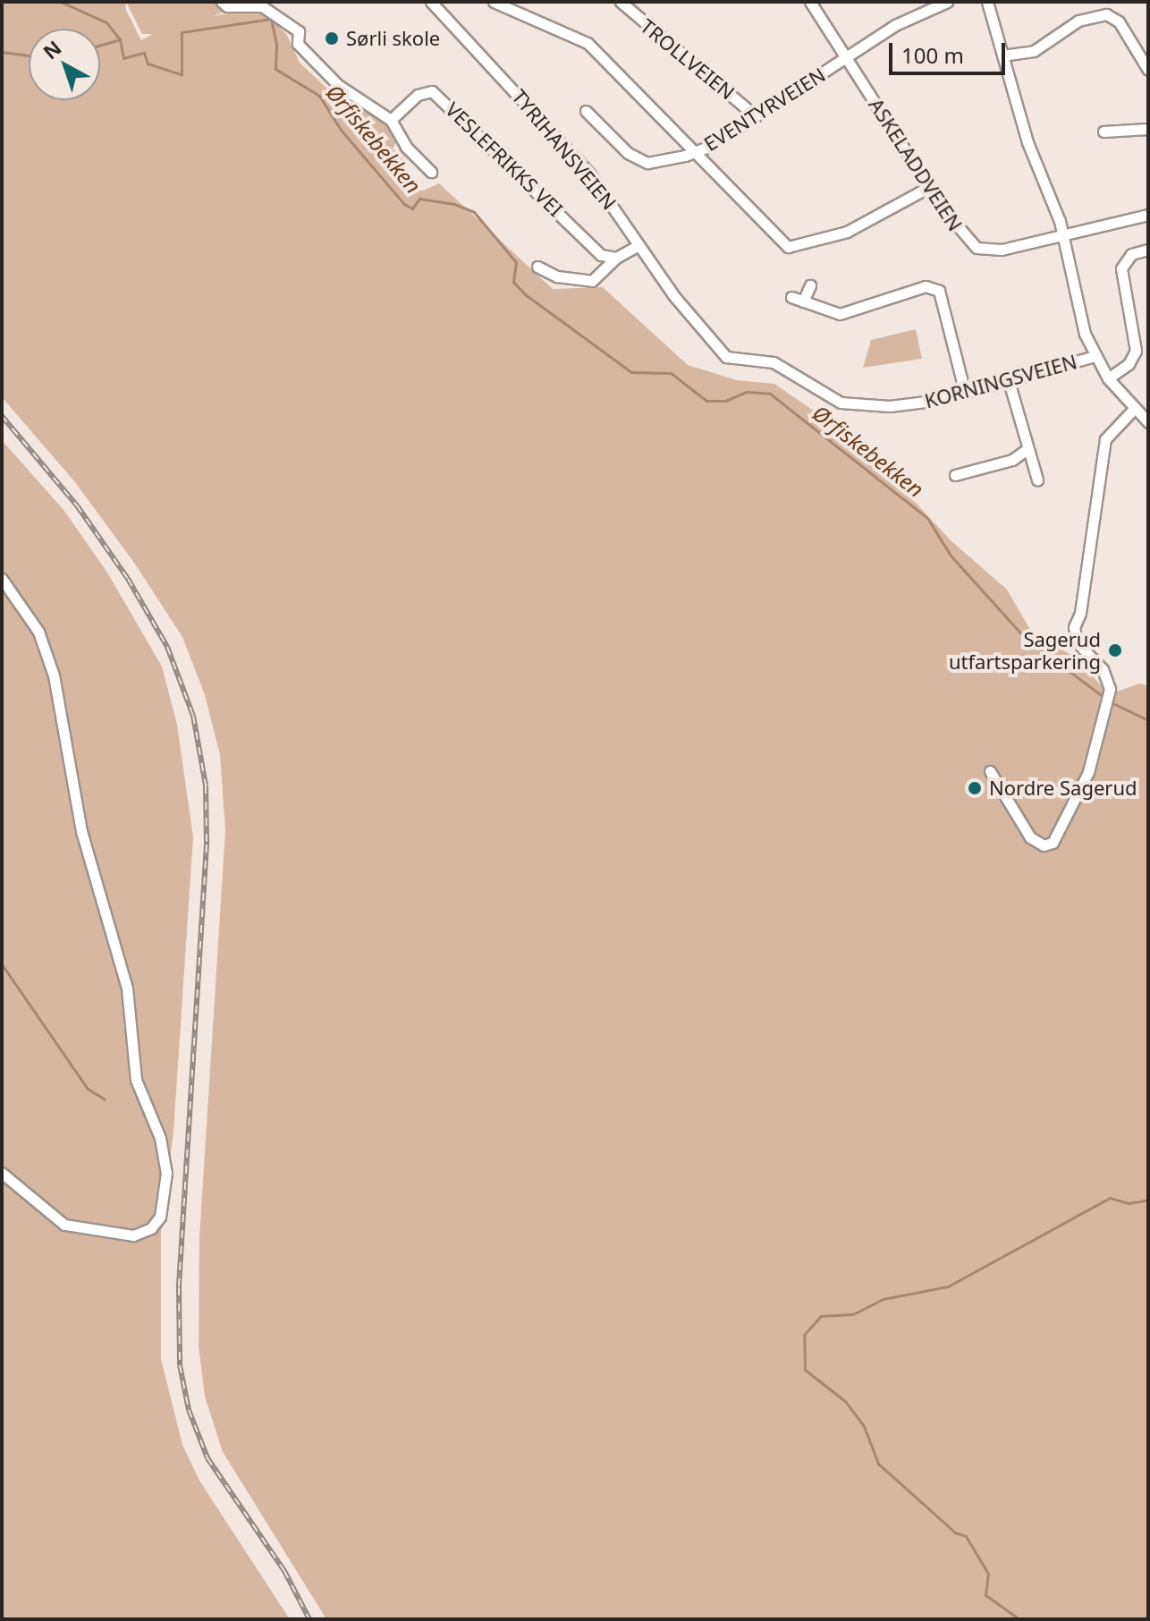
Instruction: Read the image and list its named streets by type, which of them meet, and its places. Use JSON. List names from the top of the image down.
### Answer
{
  "streets": {
    "street": [
      "TROLLVEIEN",
      "EVENTYRVEIEN",
      "TYRIHANSVEIEN",
      "VESLEFRIKKS VEI",
      "ASKELADDVEIEN",
      "KORNINGSVEIEN"
    ]
  },
  "crossings": [
    ["TROLLVEIEN", "EVENTYRVEIEN"],
    ["EVENTYRVEIEN", "ASKELADDVEIEN"],
    ["TYRIHANSVEIEN", "KORNINGSVEIEN"]
  ],
  "water": ["Ørfiskebekken"],
  "places": ["Sørli skole", "Sagerud utfartsparkering", "Nordre Sagerud"],
  "scale_bar": "100 m",
  "north": "top left"
}
